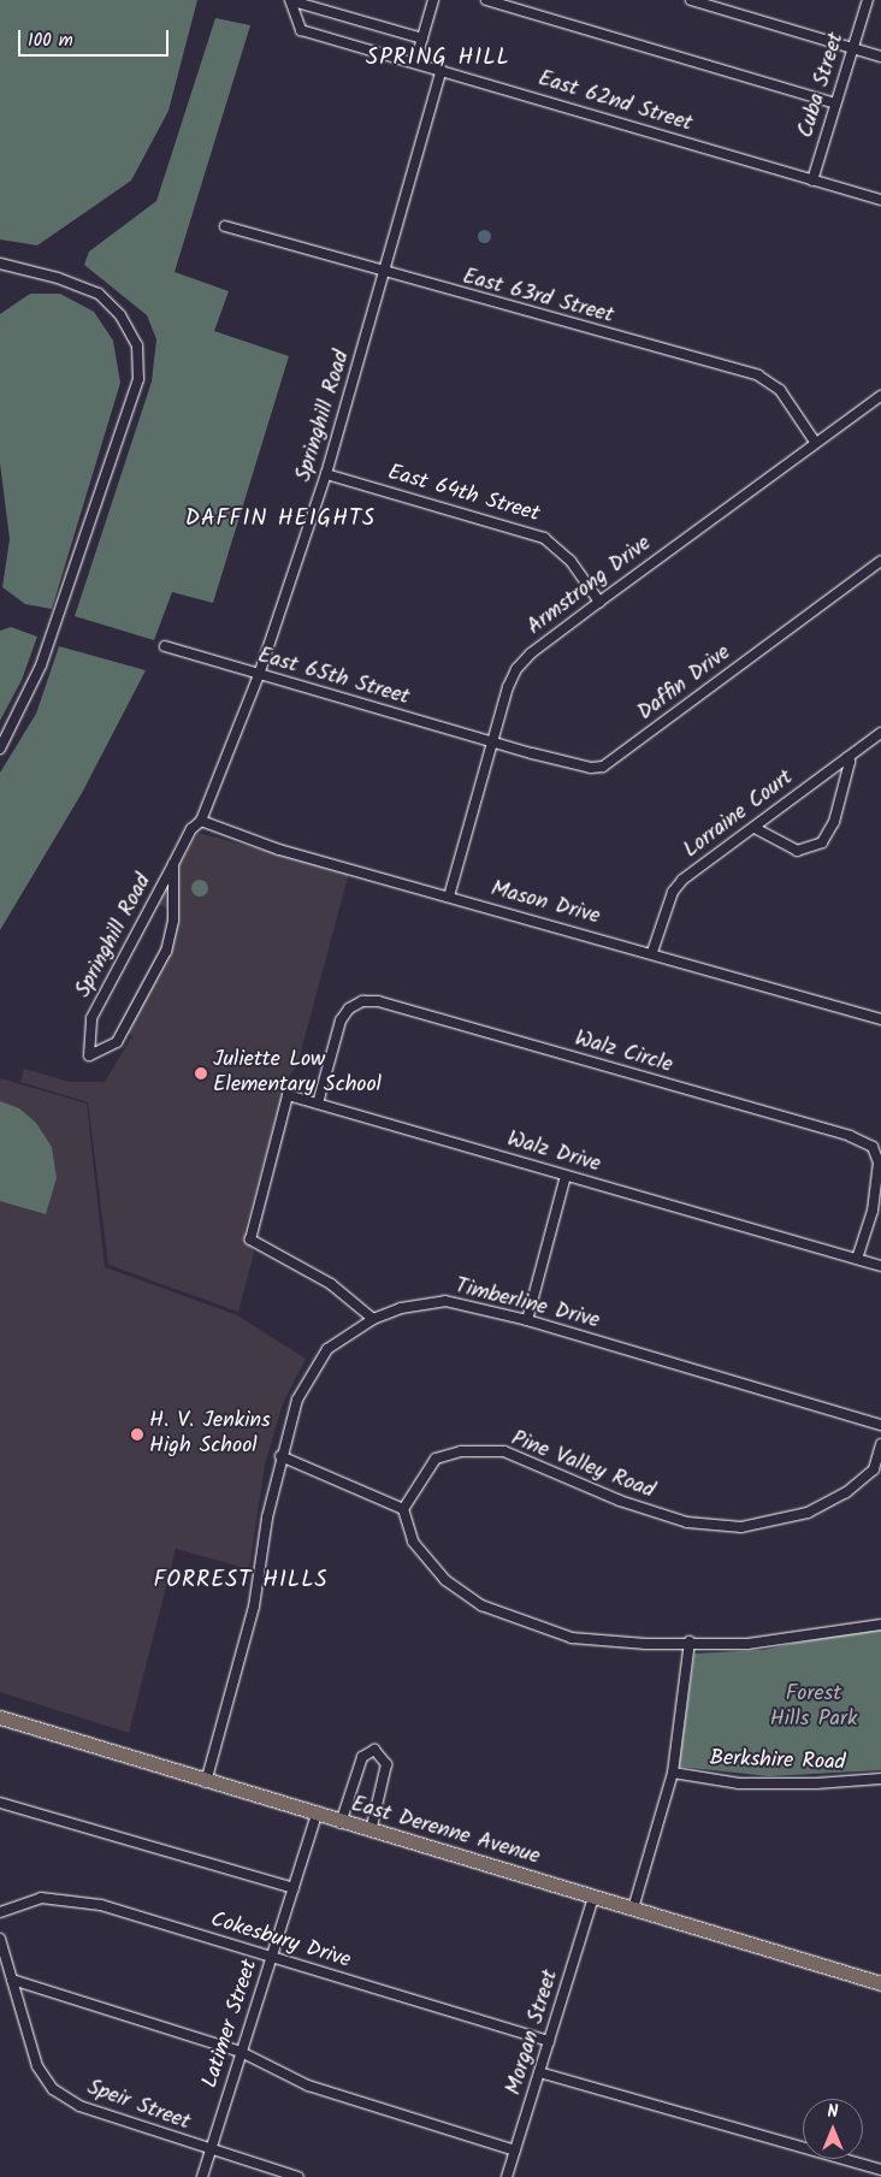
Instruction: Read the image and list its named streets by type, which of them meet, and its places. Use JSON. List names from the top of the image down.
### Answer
{
  "streets": {
    "main road": ["East Derenne Avenue"],
    "street": [
      "Cuba Street",
      "East 62nd Street",
      "East 63rd Street",
      "Springhill Road",
      "East 64th Street",
      "Armstrong Drive",
      "East 65th Street",
      "Daffin Drive",
      "Lorraine Court",
      "Mason Drive",
      "Walz Circle",
      "Walz Drive",
      "Timberline Drive",
      "Pine Valley Road",
      "Berkshire Road",
      "Cokesbury Drive",
      "Latimer Street",
      "Morgan Street",
      "Speir Street"
    ]
  },
  "crossings": [
    ["Cuba Street", "East 62nd Street"],
    ["East 62nd Street", "Springhill Road"],
    ["East 63rd Street", "Springhill Road"],
    ["East 63rd Street", "Armstrong Drive"],
    ["Springhill Road", "East 64th Street"],
    ["Springhill Road", "East 65th Street"],
    ["Springhill Road", "Mason Drive"],
    ["East 64th Street", "Armstrong Drive"],
    ["Armstrong Drive", "East 65th Street"],
    ["Armstrong Drive", "Daffin Drive"],
    ["Armstrong Drive", "Mason Drive"],
    ["East 65th Street", "Daffin Drive"],
    ["Lorraine Court", "Mason Drive"],
    ["Walz Circle", "Walz Drive"],
    ["Walz Drive", "Timberline Drive"],
    ["Timberline Drive", "East Derenne Avenue"],
    ["East Derenne Avenue", "Latimer Street"],
    ["East Derenne Avenue", "Morgan Street"],
    ["Cokesbury Drive", "Latimer Street"],
    ["Cokesbury Drive", "Morgan Street"],
    ["Latimer Street", "Speir Street"]
  ],
  "districts": ["SPRING HILL", "DAFFIN HEIGHTS", "FORREST HILLS"],
  "parks": ["Forest Hills Park"],
  "places": ["Juliette Low Elementary School", "H. V. Jenkins High School"],
  "scale_bar": "100 m",
  "north": "top"
}
